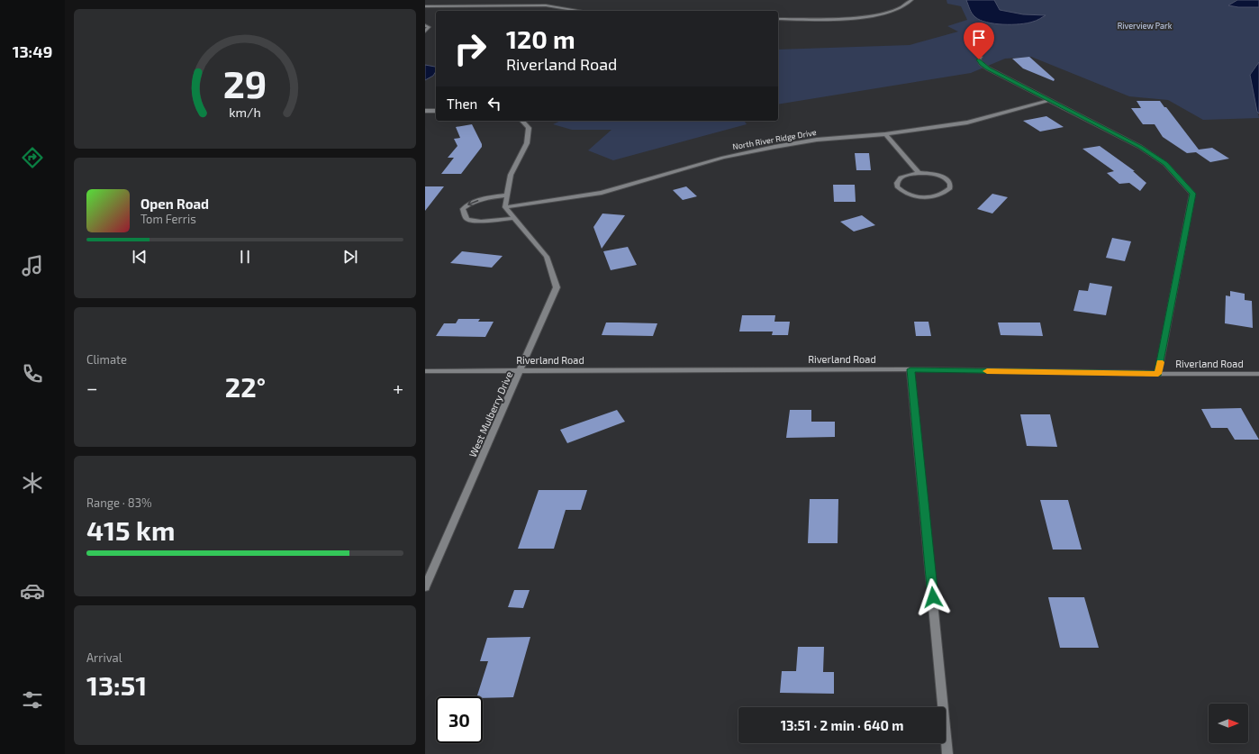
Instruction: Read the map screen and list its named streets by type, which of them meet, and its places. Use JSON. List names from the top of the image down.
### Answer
{
  "streets": {
    "street": ["North River Ridge Drive", "Riverland Road", "West Mulberry Drive"]
  },
  "crossings": [
    ["North River Ridge Drive", "West Mulberry Drive"],
    ["Riverland Road", "West Mulberry Drive"]
  ],
  "parks": ["Riverview Park"],
  "north": "right",
  "page": {
    "tabs": "13:49",
    "turn": ["120 m", "Riverland Road"],
    "then": "Then",
    "song": ["Open Road", "Tom Ferris"],
    "tile": [
      "Climate",
      ["Range · 83%", "415 km"],
      ["Arrival", "13:51"]
    ],
    "heat": ["−", "22°", "+"],
    "limit": "30",
    "trip": "13:51 · 2 min · 640 m",
    "gauge": ["29", "km/h"]
  }
}
